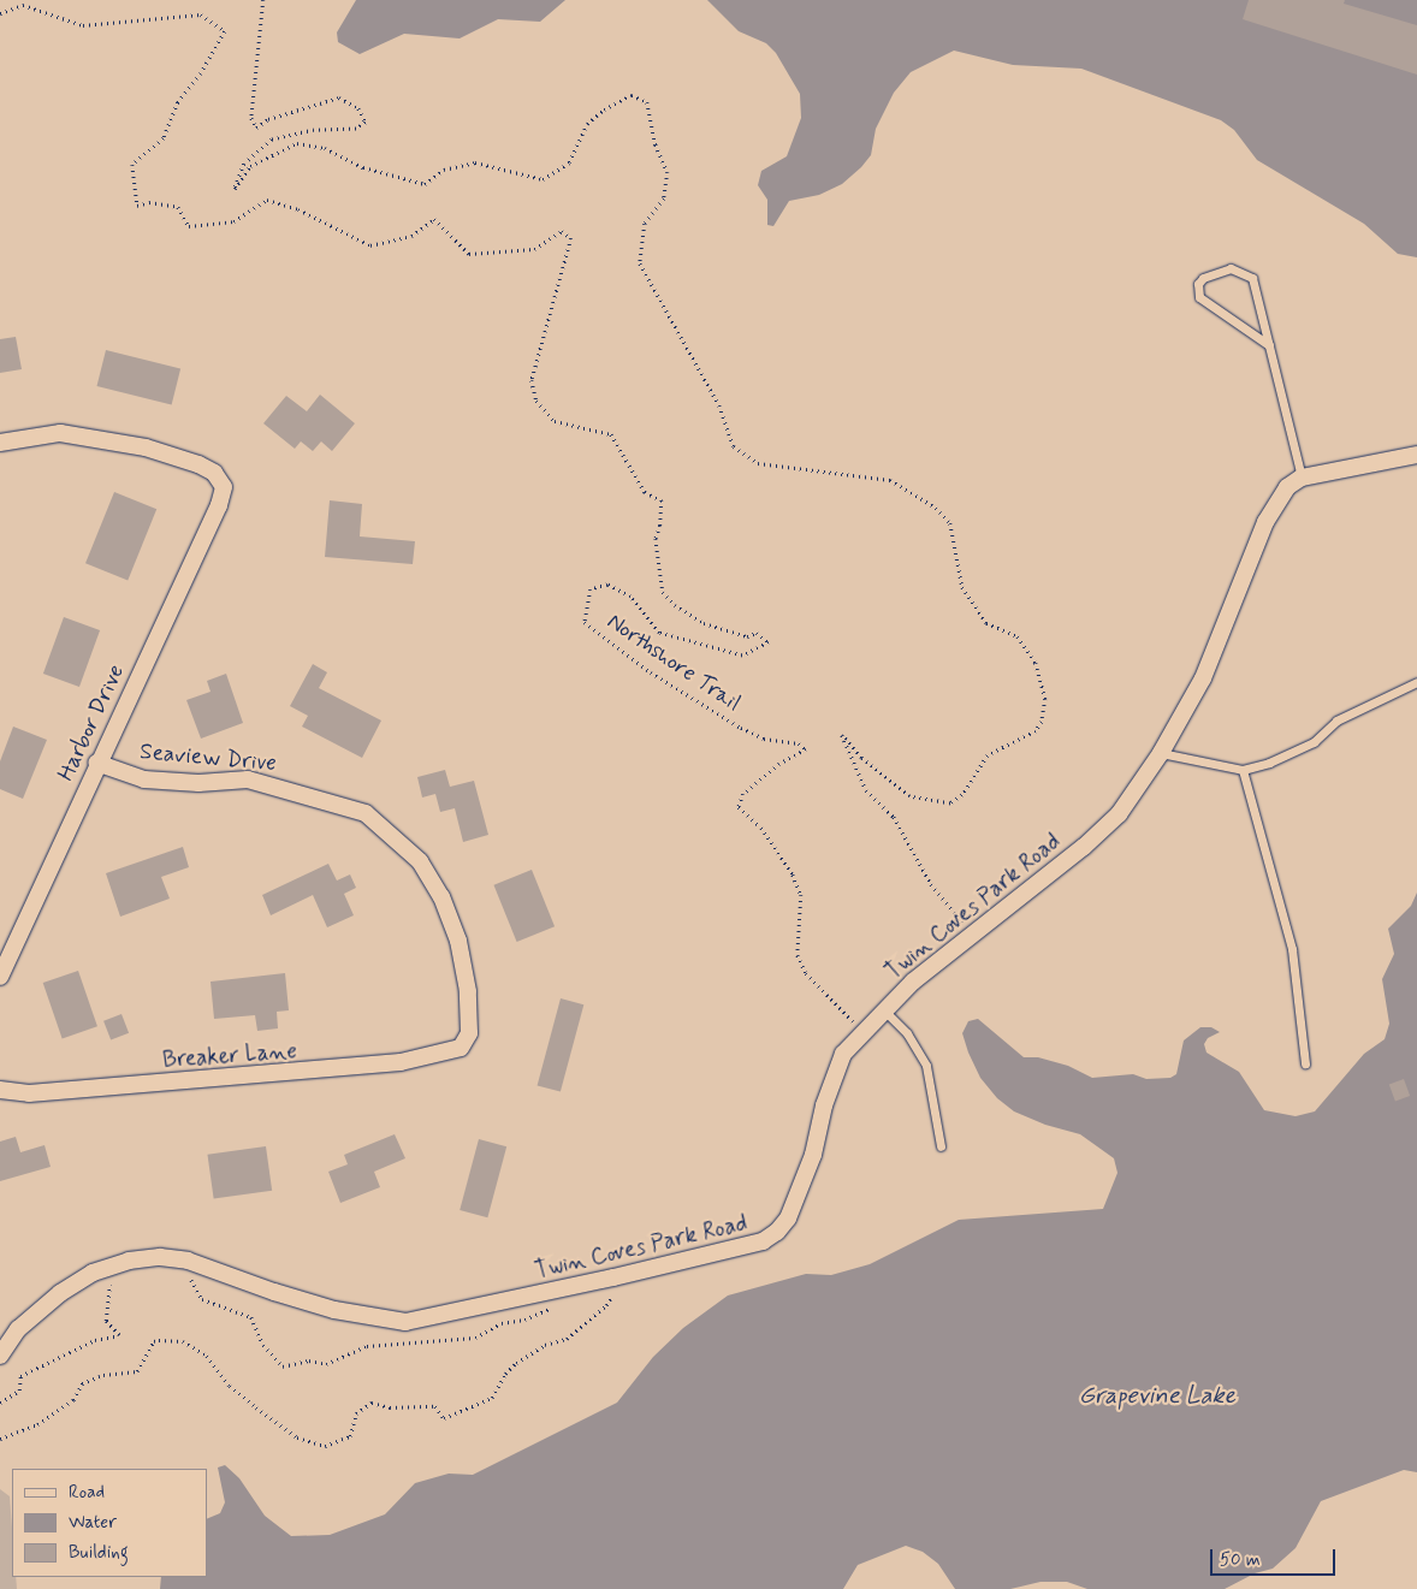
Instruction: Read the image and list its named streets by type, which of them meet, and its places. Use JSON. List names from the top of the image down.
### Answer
{
  "streets": {
    "street": [
      "Harbor Drive",
      "Seaview Drive",
      "Twin Coves Park Road",
      "Breaker Lane"
    ],
    "path": ["Northshore Trail"]
  },
  "crossings": [
    ["Northshore Trail", "Twin Coves Park Road"],
    ["Harbor Drive", "Seaview Drive"],
    ["Seaview Drive", "Breaker Lane"]
  ],
  "water": ["Grapevine Lake"],
  "legend": ["Road", "Water", "Building"],
  "scale_bar": "50 m"
}
